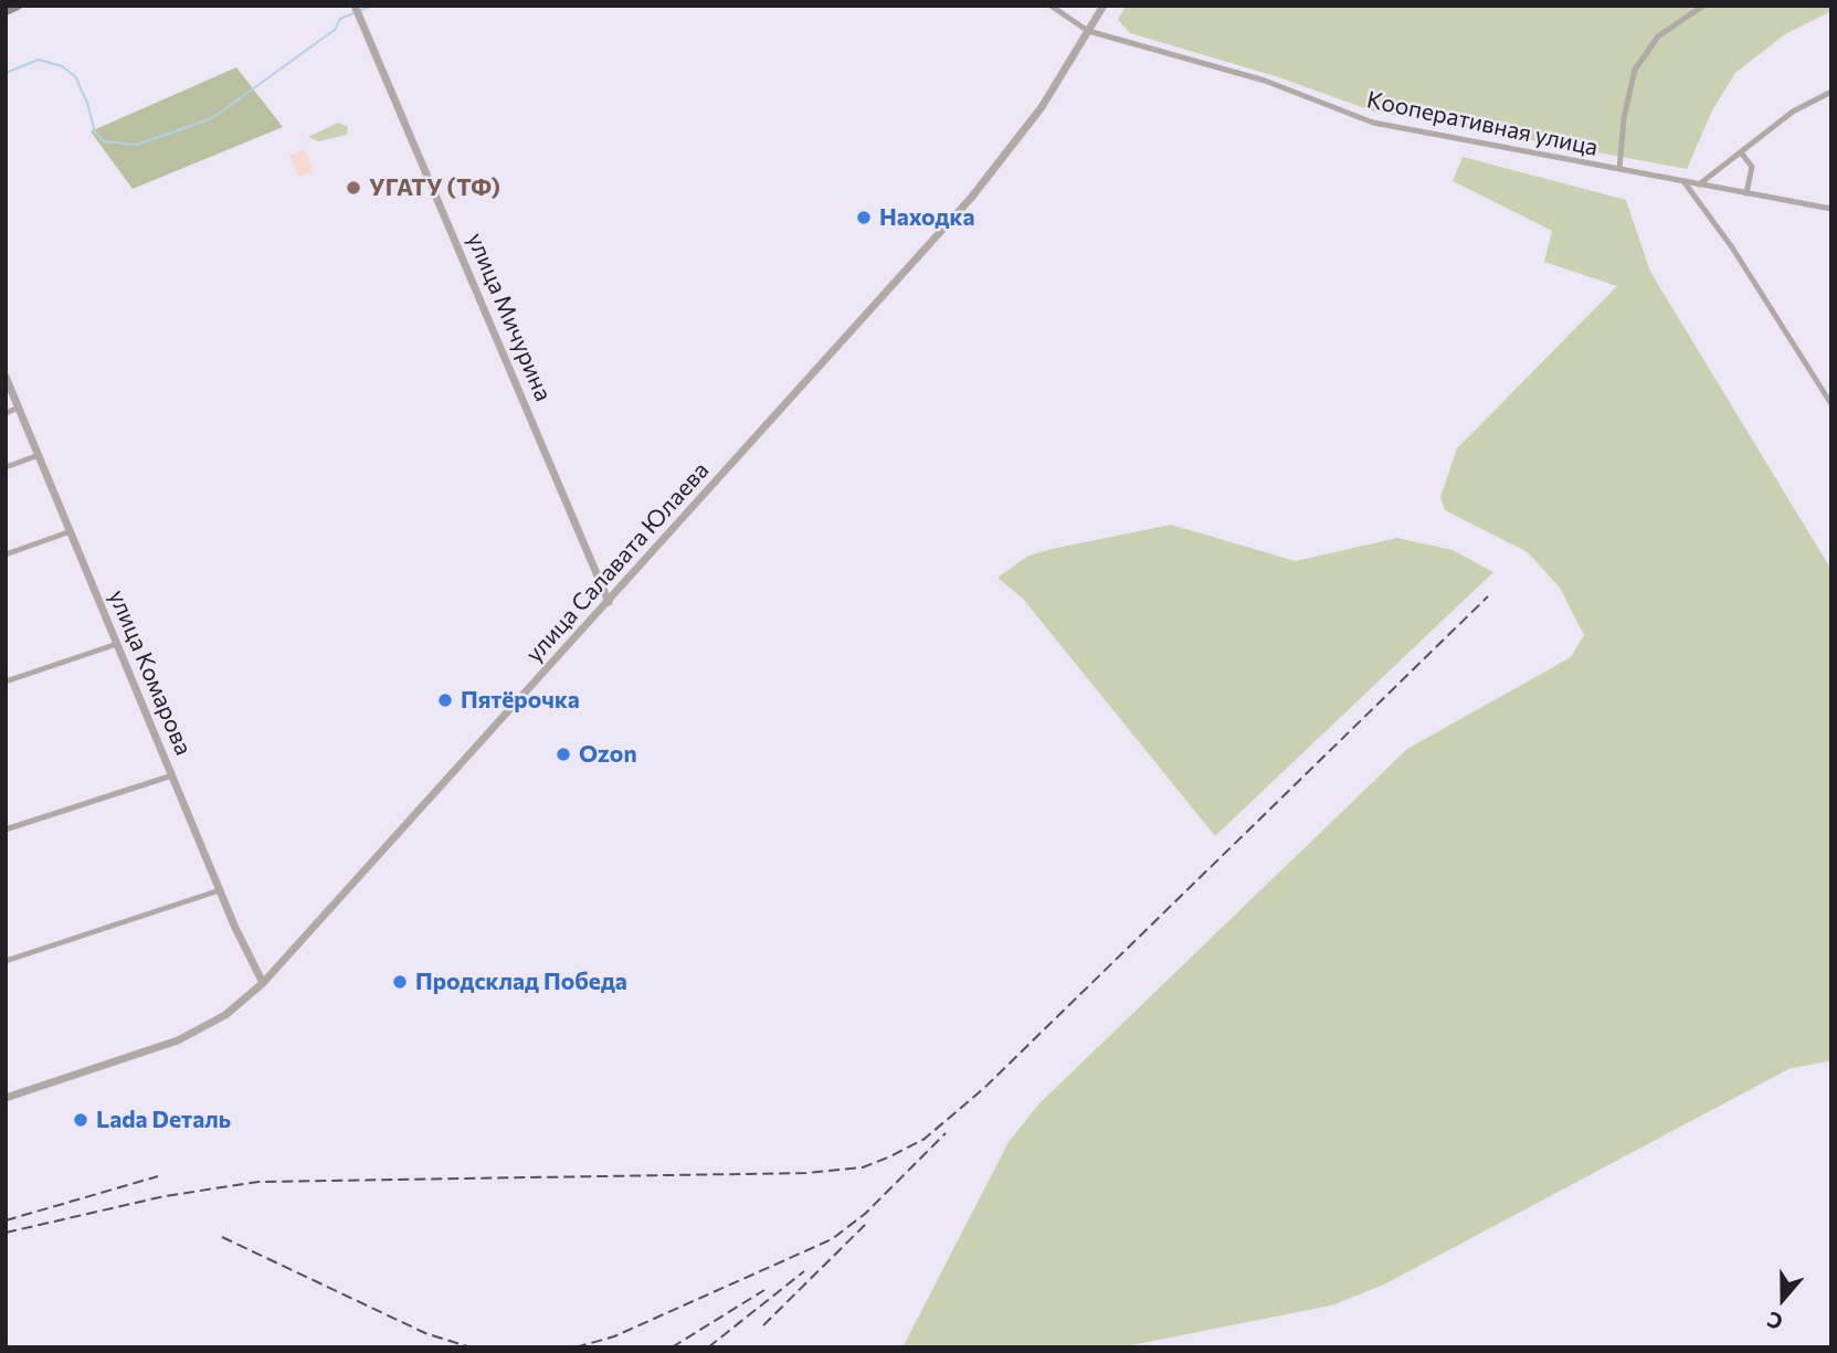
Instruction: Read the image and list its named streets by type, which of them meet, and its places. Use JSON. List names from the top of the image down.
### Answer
{
  "streets": {
    "street": [
      "Кооперативная улица",
      "улица Мичурина",
      "улица Салавата Юлаева",
      "улица Комарова"
    ]
  },
  "crossings": [
    ["Кооперативная улица", "улица Салавата Юлаева"],
    ["улица Мичурина", "улица Салавата Юлаева"],
    ["улица Салавата Юлаева", "улица Комарова"]
  ],
  "places": [
    "УГАТУ (ТФ)",
    "Находка",
    "Пятёрочка",
    "Ozon",
    "Продсклад Победа",
    "Lada Dеталь"
  ],
  "north": "bottom"
}
